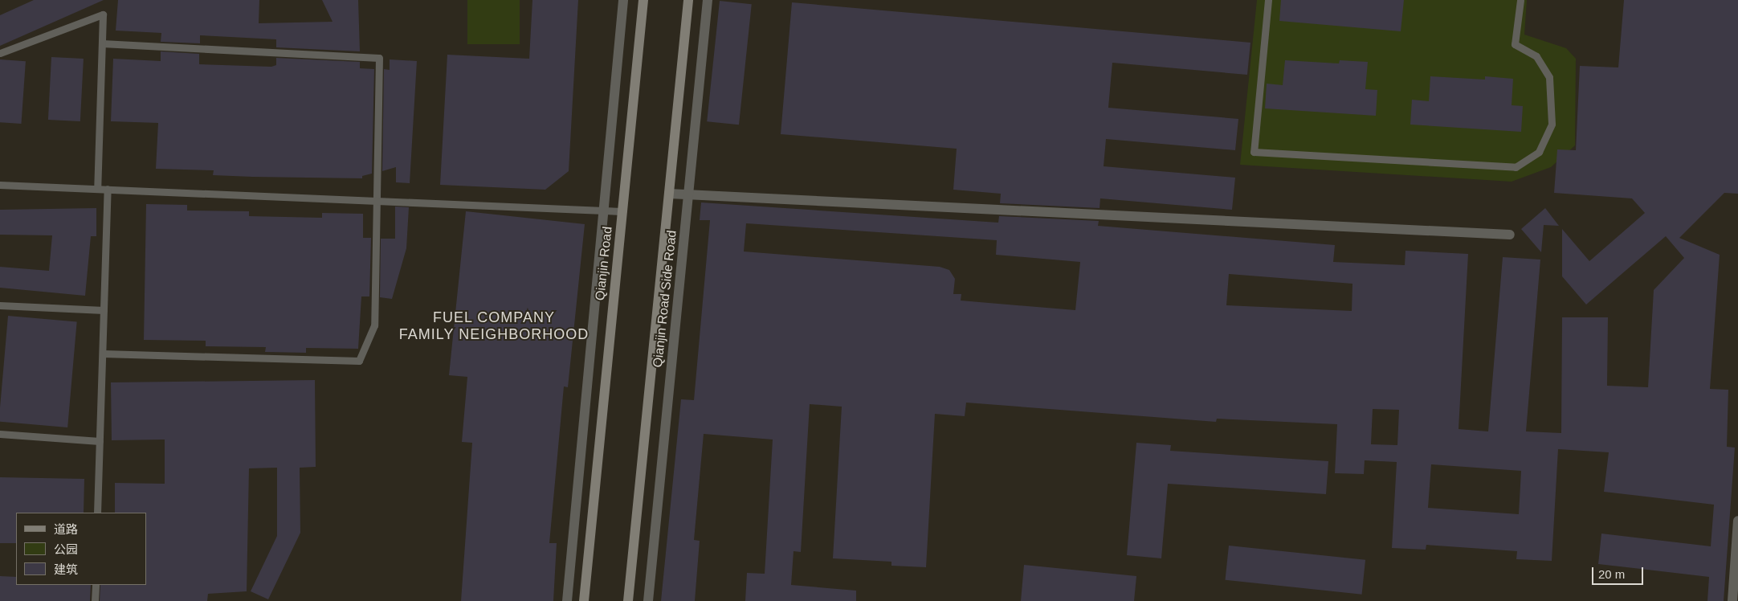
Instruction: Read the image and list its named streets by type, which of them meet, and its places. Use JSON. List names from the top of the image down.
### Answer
{
  "streets": {
    "main road": ["Qianjin Road"],
    "street": ["Qianjin Road Side Road"]
  },
  "districts": ["FUEL COMPANY FAMILY NEIGHBORHOOD"],
  "legend": ["道路", "公园", "建筑"],
  "scale_bar": "20 m"
}
